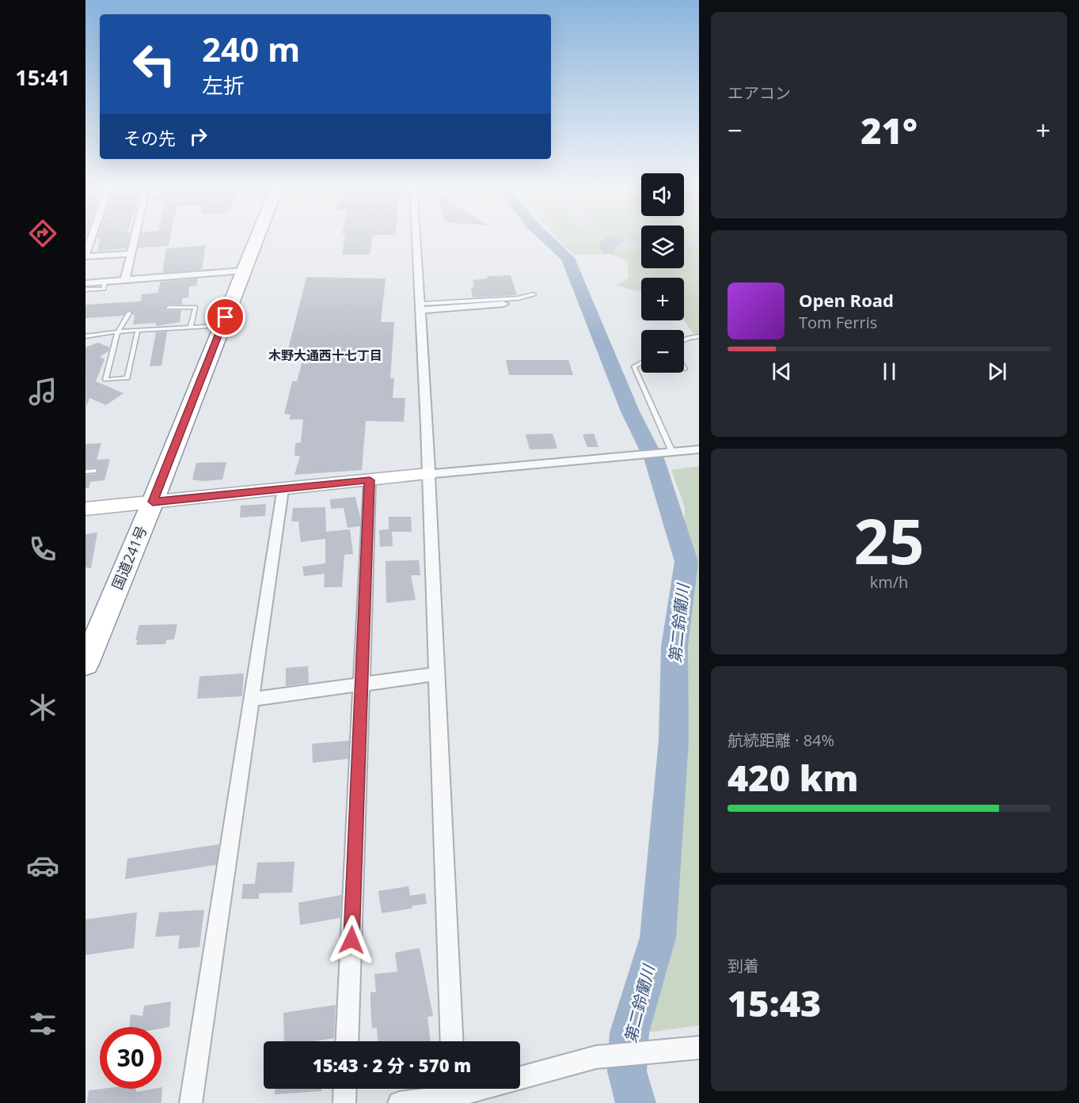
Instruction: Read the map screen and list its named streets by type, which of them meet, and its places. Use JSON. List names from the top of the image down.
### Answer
{
  "streets": {
    "highway": ["国道241号"]
  },
  "districts": ["木野大通西十七丁目"],
  "water": ["第二鈴蘭川"],
  "page": {
    "tabs": "15:41",
    "tile": [
      "エアコン",
      ["25", "km/h"],
      ["航続距離 · 84%", "420 km"],
      ["到着", "15:43"]
    ],
    "turn": ["240 m", "左折"],
    "heat": ["−", "21°", "+"],
    "then": "その先",
    "map_buttons": ["+", "−"],
    "song": ["Open Road", "Tom Ferris"],
    "limit": "30",
    "trip": "15:43 · 2 分 · 570 m"
  }
}
